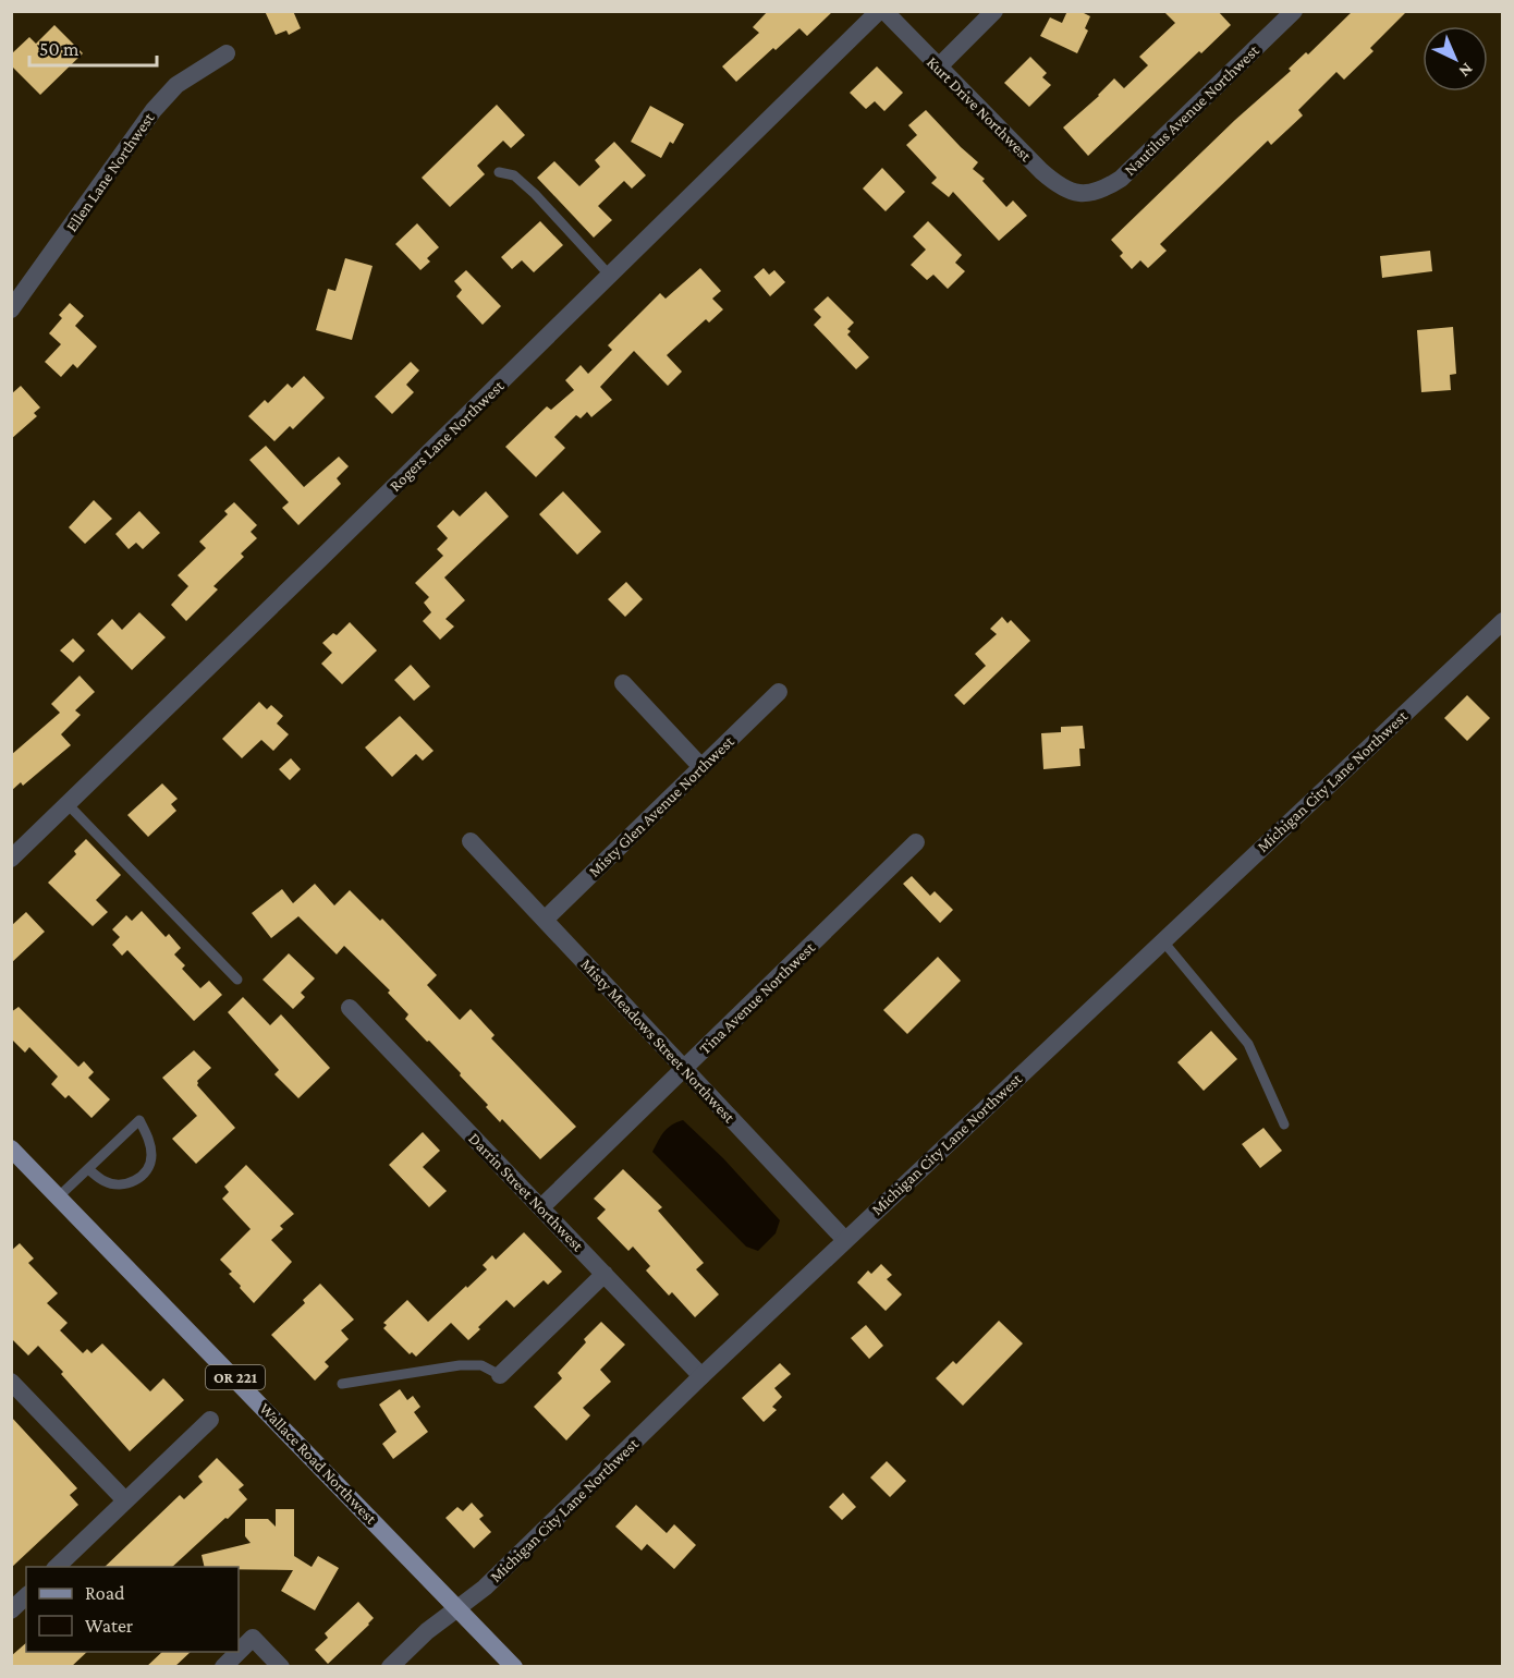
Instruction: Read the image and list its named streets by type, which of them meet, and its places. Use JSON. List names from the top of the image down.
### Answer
{
  "streets": {
    "main road": ["OR 221", "Wallace Road Northwest"],
    "street": [
      "Kurt Drive Northwest",
      "Nautilus Avenue Northwest",
      "Ellen Lane Northwest",
      "Rogers Lane Northwest",
      "Michigan City Lane Northwest",
      "Misty Glen Avenue Northwest",
      "Tina Avenue Northwest",
      "Misty Meadows Street Northwest",
      "Darrin Street Northwest"
    ]
  },
  "crossings": [
    ["Kurt Drive Northwest", "Nautilus Avenue Northwest"],
    ["Michigan City Lane Northwest", "Misty Meadows Street Northwest"],
    ["Michigan City Lane Northwest", "Darrin Street Northwest"],
    ["Michigan City Lane Northwest", "Wallace Road Northwest"],
    ["Misty Glen Avenue Northwest", "Misty Meadows Street Northwest"],
    ["Tina Avenue Northwest", "Misty Meadows Street Northwest"],
    ["Tina Avenue Northwest", "Darrin Street Northwest"]
  ],
  "legend": ["Road", "Water"],
  "scale_bar": "50 m",
  "north": "bottom right"
}
